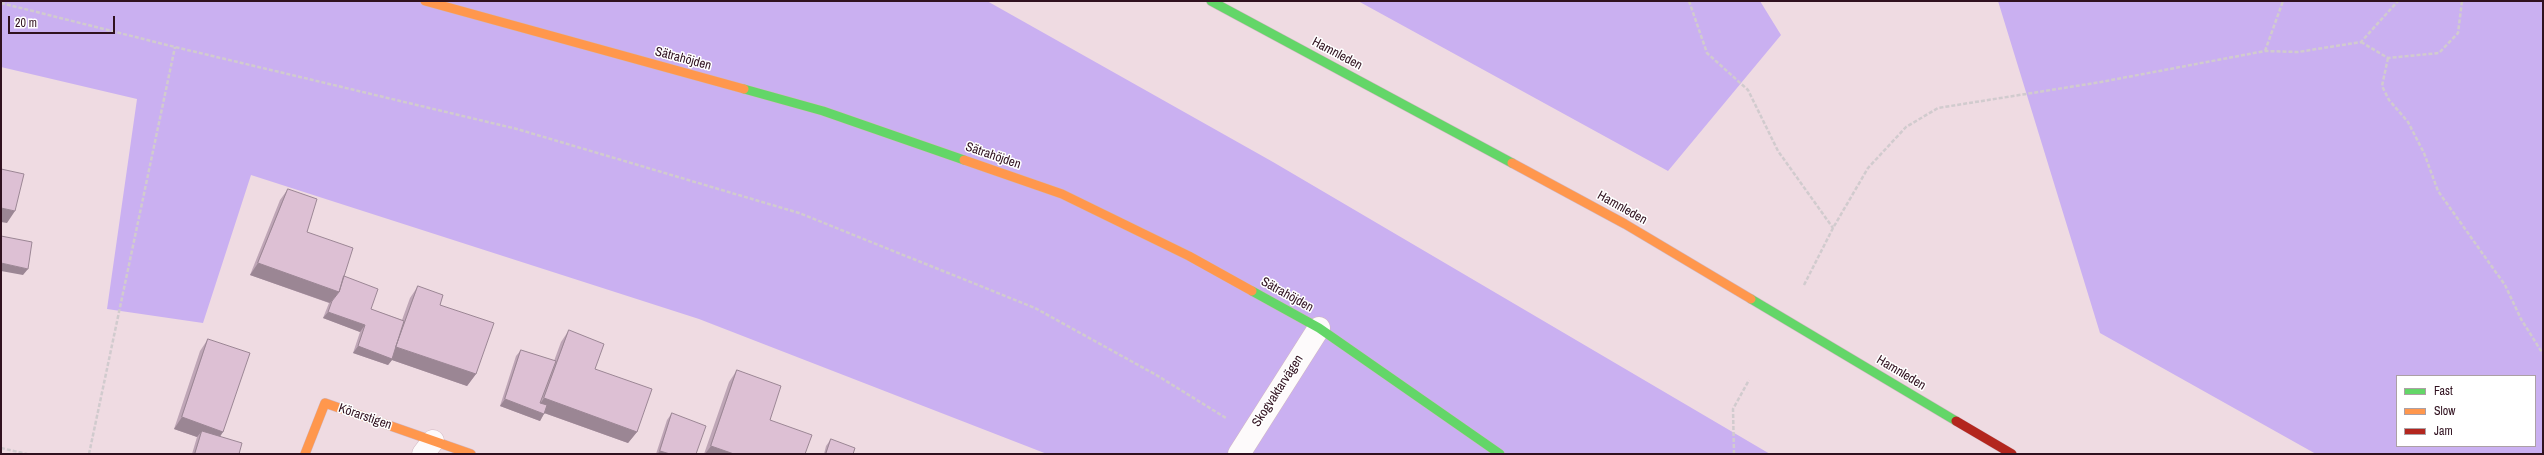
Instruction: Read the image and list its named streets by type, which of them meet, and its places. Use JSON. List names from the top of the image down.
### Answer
{
  "streets": {
    "street": [
      "Hamnleden",
      "Sätrahöjden",
      "Skogvaktarvägen",
      "Körarstigen"
    ]
  },
  "crossings": [
    ["Sätrahöjden", "Skogvaktarvägen"]
  ],
  "legend": ["Fast", "Slow", "Jam"],
  "scale_bar": "20 m"
}
